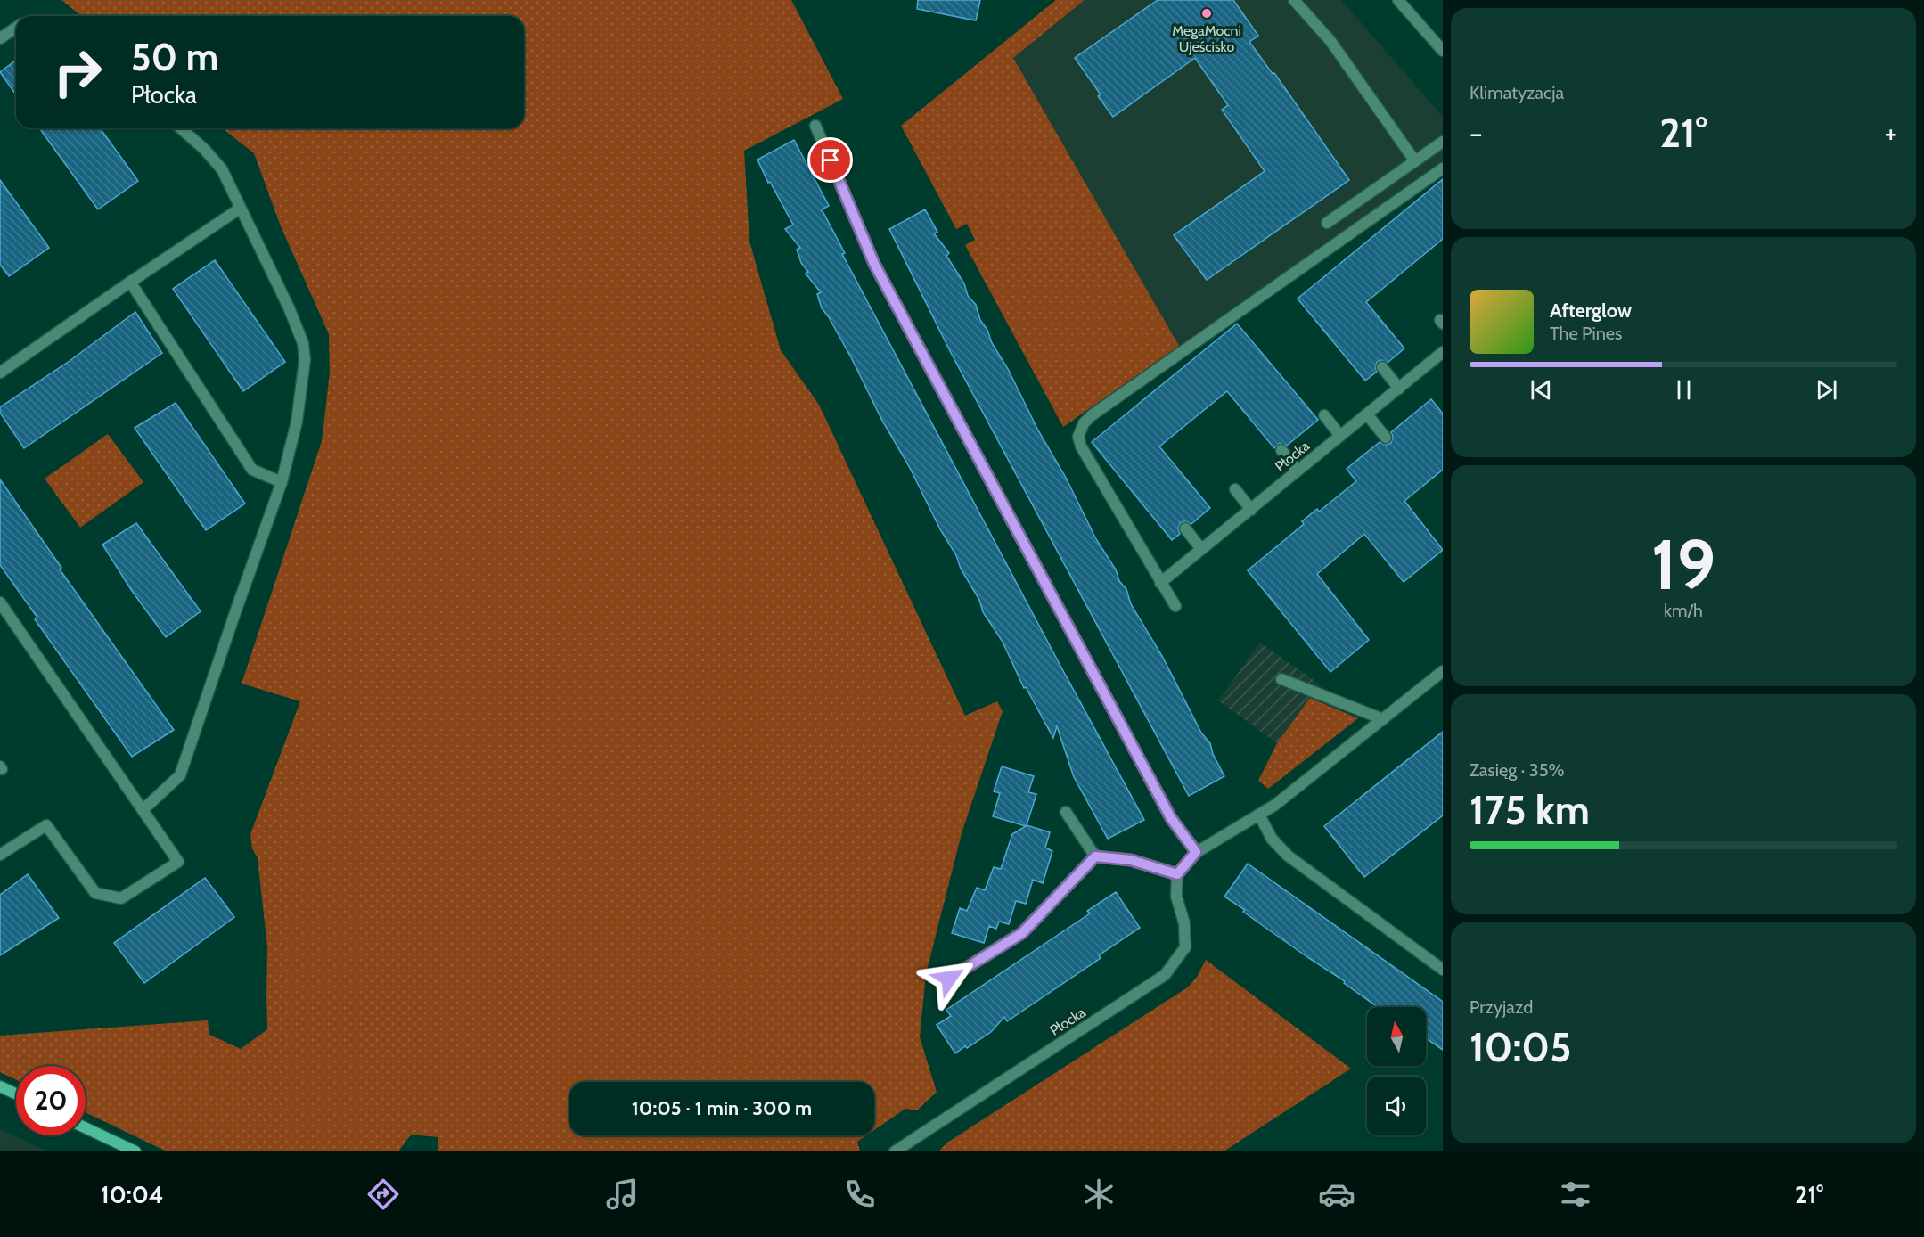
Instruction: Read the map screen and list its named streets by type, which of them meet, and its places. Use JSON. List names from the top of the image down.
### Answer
{
  "streets": {
    "street": ["Płocka"]
  },
  "places": ["MegaMocni Ujeścisko"],
  "north": "top",
  "page": {
    "tile": [
      "Klimatyzacja",
      ["19", "km/h"],
      ["Zasięg · 35%", "175 km"],
      ["Przyjazd", "10:05"]
    ],
    "turn": ["50 m", "Płocka"],
    "heat": ["−", "21°", "+"],
    "song": ["Afterglow", "The Pines"],
    "limit": "20",
    "trip": "10:05 · 1 min · 300 m",
    "tabs": ["10:04", "21°"]
  }
}
